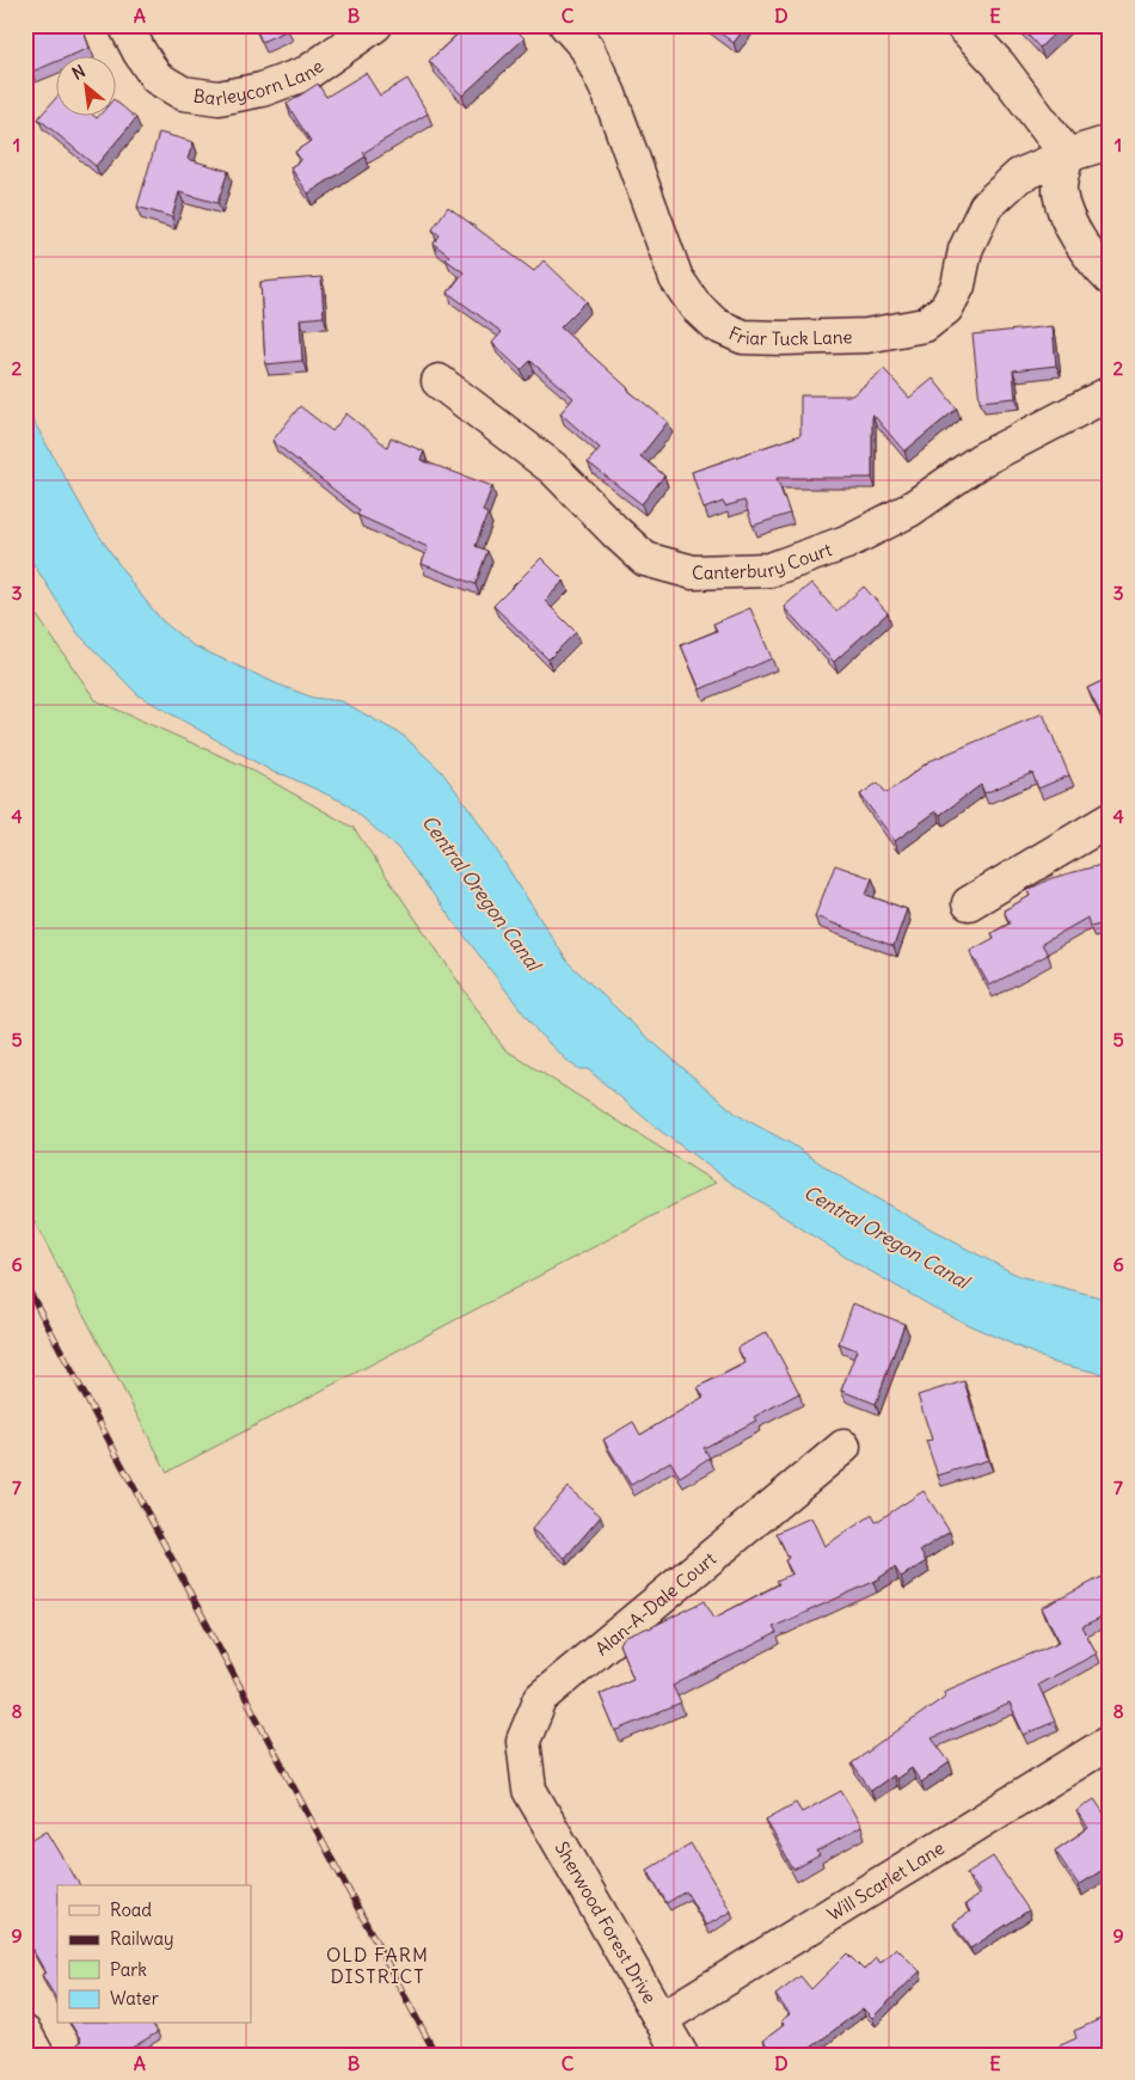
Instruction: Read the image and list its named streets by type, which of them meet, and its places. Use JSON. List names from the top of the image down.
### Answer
{
  "streets": {
    "street": [
      "Barleycorn Lane",
      "Friar Tuck Lane",
      "Canterbury Court",
      "Alan-A-Dale Court",
      "Will Scarlet Lane",
      "Sherwood Forest Drive"
    ]
  },
  "crossings": [
    ["Alan-A-Dale Court", "Sherwood Forest Drive"],
    ["Will Scarlet Lane", "Sherwood Forest Drive"]
  ],
  "districts": ["OLD FARM DISTRICT"],
  "water": ["Central Oregon Canal"],
  "legend": [
    "Road",
    "Railway",
    "Park",
    "Water"
  ],
  "north": "top left",
  "grid": {
    "columns": [
      "A",
      "B",
      "C",
      "D",
      "E"
    ],
    "rows": [
      "1",
      "2",
      "3",
      "4",
      "5",
      "6",
      "7",
      "8",
      "9"
    ]
  }
}
